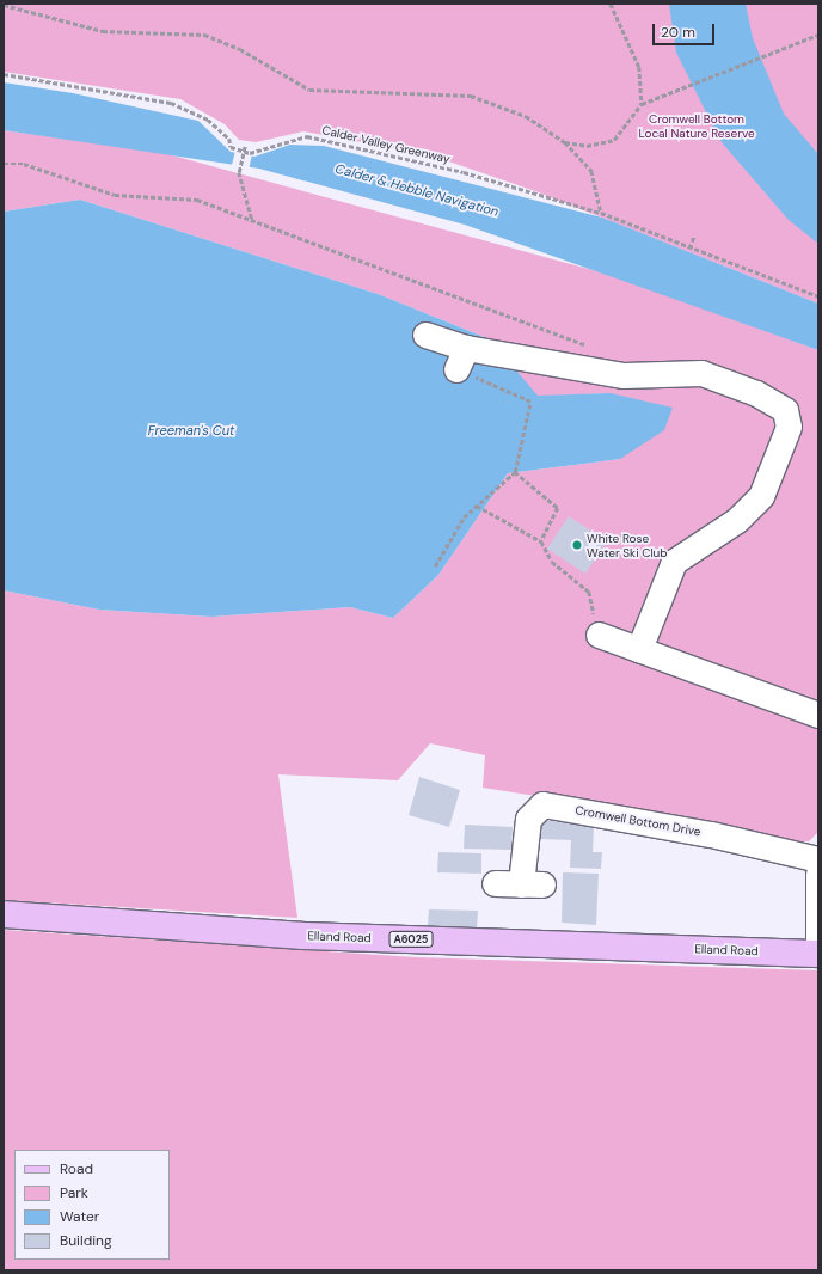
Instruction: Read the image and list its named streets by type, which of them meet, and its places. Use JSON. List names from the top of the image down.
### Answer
{
  "streets": {
    "main road": ["Elland Road", "A6025"],
    "street": ["Cromwell Bottom Drive"],
    "path": ["Calder Valley Greenway"]
  },
  "water": ["Calder & Hebble Navigation", "Freeman's Cut"],
  "parks": ["Cromwell Bottom Local Nature Reserve"],
  "places": ["White Rose Water Ski Club"],
  "legend": [
    "Road",
    "Park",
    "Water",
    "Building"
  ],
  "scale_bar": "20 m"
}
